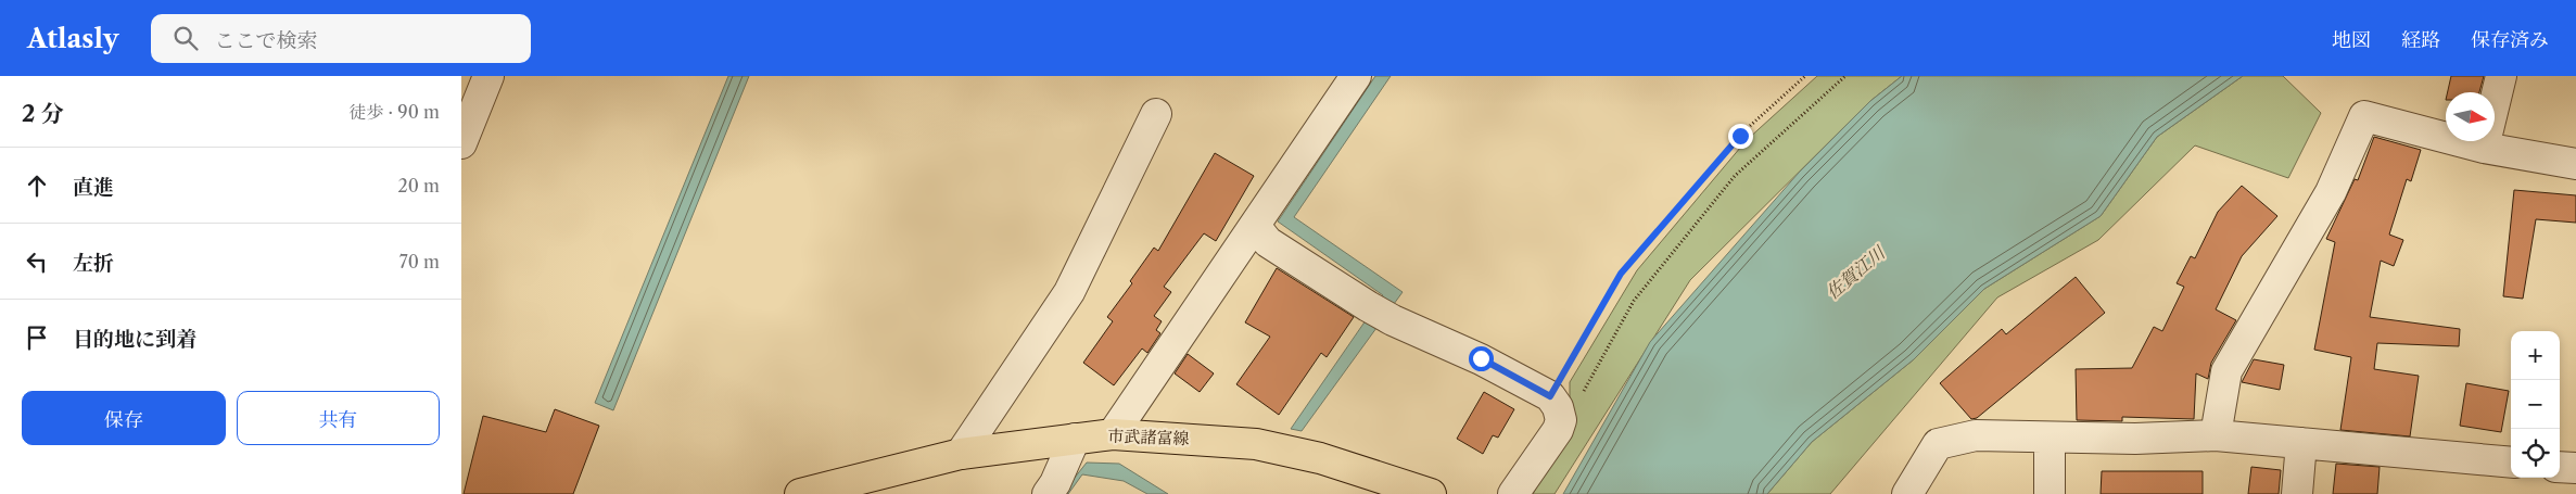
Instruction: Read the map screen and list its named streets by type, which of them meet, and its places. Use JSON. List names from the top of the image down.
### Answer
{
  "streets": {
    "main road": ["市武諸富線"]
  },
  "water": ["佐賀江川"],
  "north": "right",
  "page": {
    "header": "Atlasly",
    "search": "ここで検索",
    "nav": ["地図", "経路", "保存済み"],
    "heading": ["2 分", "徒歩 · 90 m"],
    "list": [
      ["直進", "20 m"],
      ["左折", "70 m"],
      "目的地に到着"
    ],
    "map_buttons": ["+", "−"],
    "buttons": ["保存", "共有"]
  }
}
